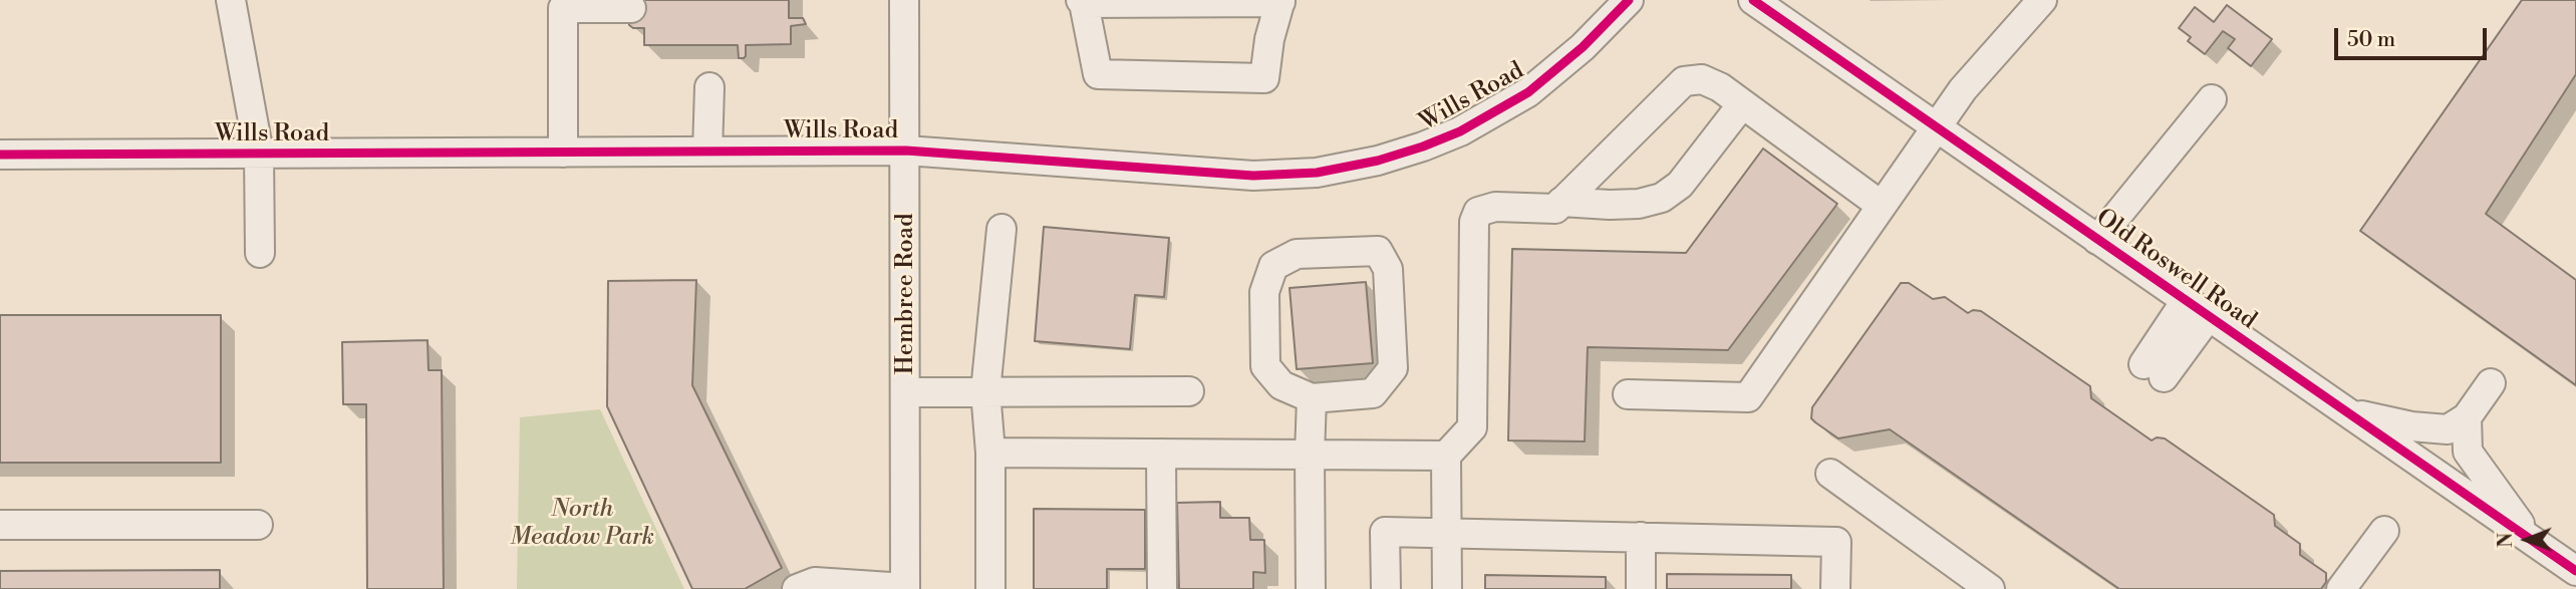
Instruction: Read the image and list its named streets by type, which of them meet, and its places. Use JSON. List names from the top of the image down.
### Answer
{
  "streets": {
    "street": ["Wills Road", "Old Roswell Road", "Hembree Road"]
  },
  "crossings": [
    ["Wills Road", "Hembree Road"]
  ],
  "parks": ["North Meadow Park"],
  "scale_bar": "50 m",
  "north": "left"
}
